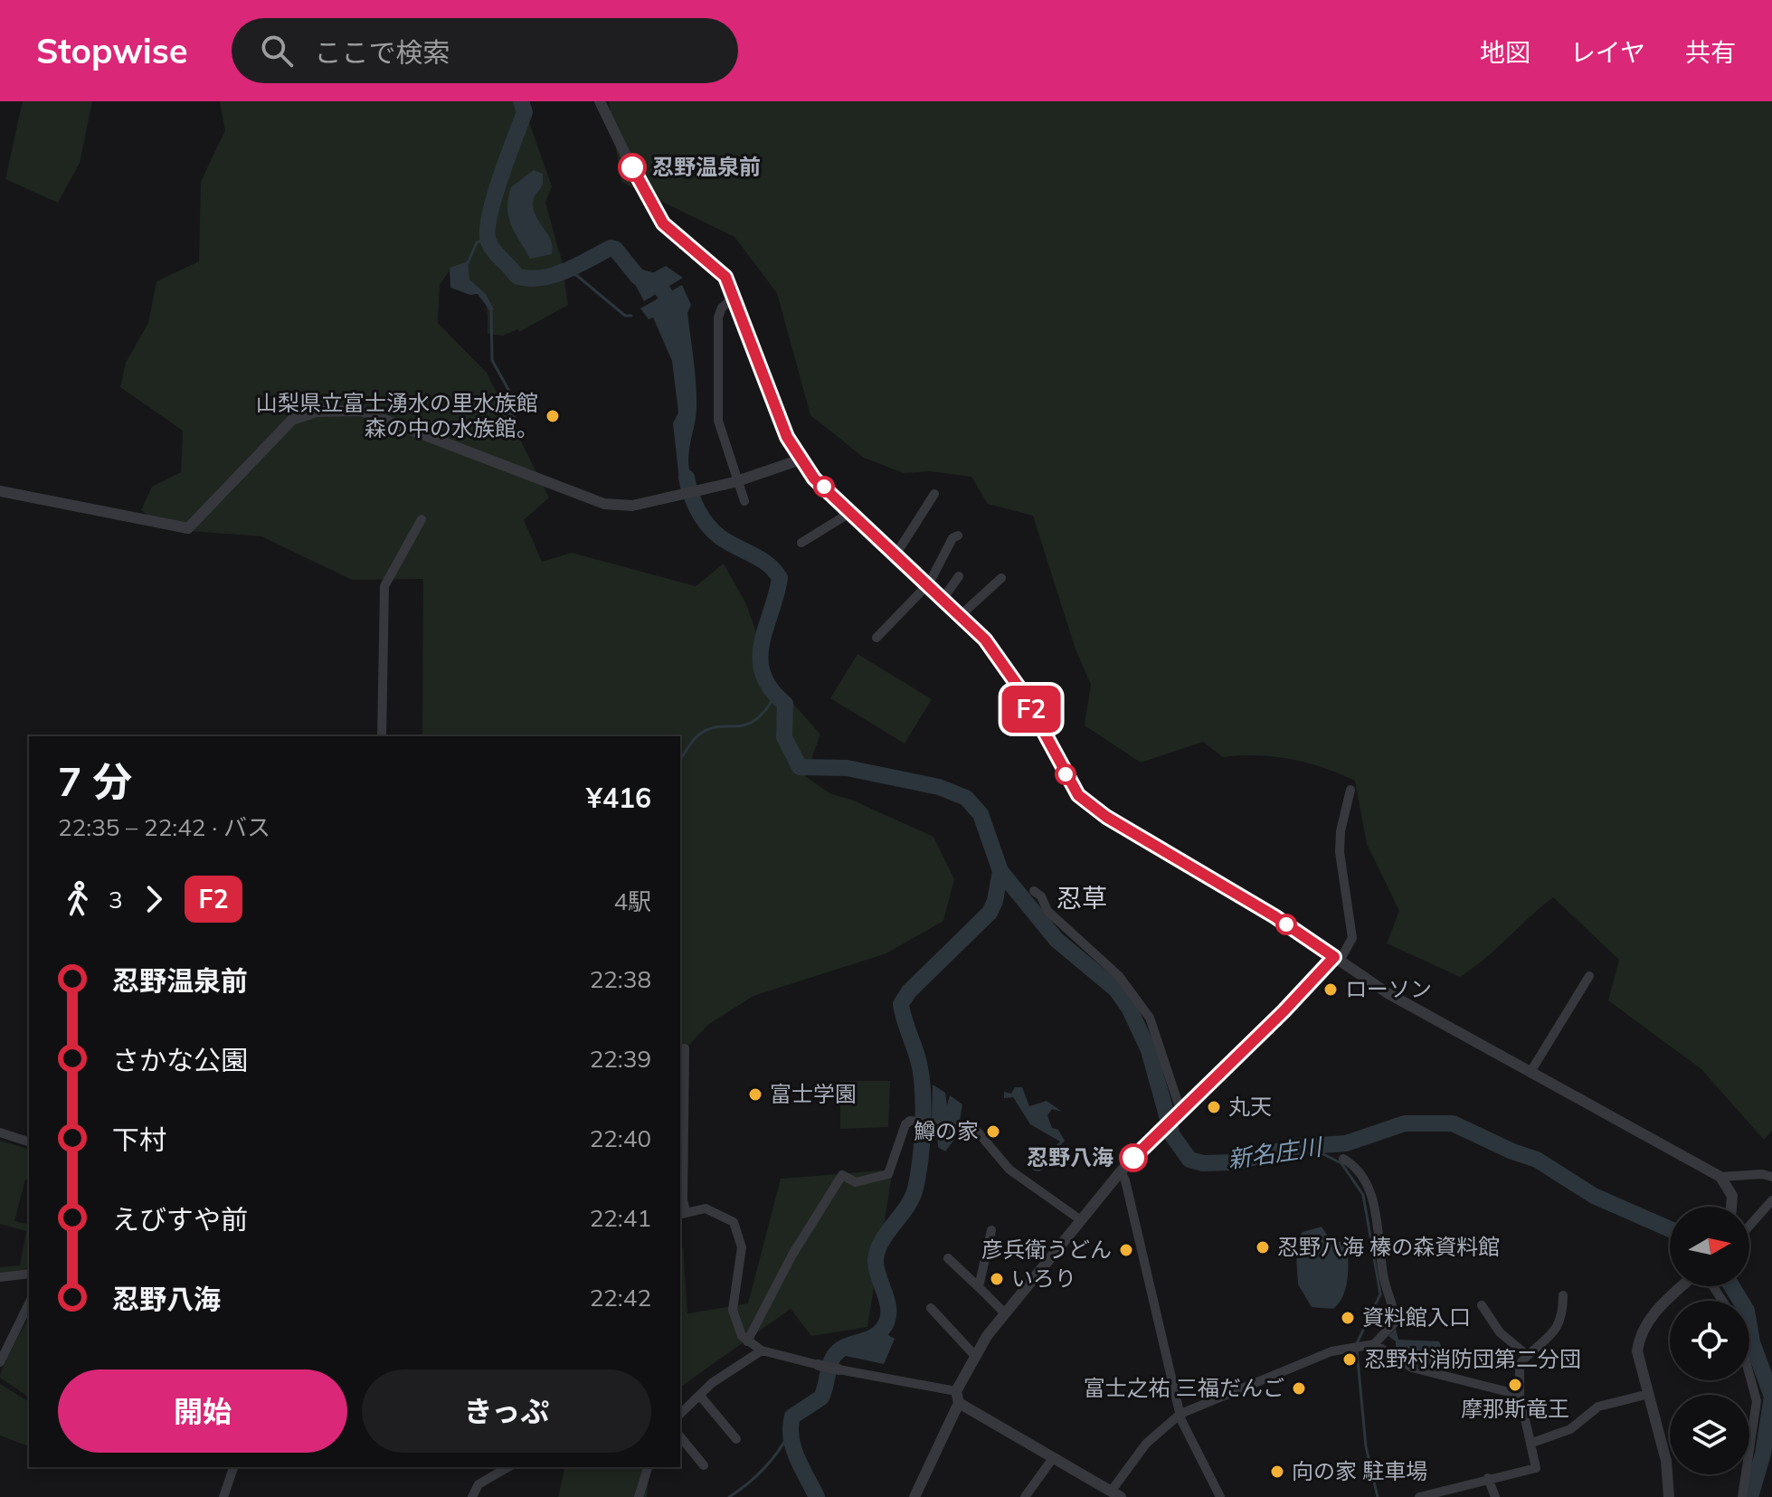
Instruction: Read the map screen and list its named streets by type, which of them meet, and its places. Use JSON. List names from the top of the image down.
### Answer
{
  "districts": ["忍草"],
  "water": ["新名庄川"],
  "places": [
    "忍野温泉前",
    "山梨県立富士湧水の里水族館 森の中の水族館。",
    "ローソン",
    "富士学園",
    "丸天",
    "鱒の家",
    "忍野八海",
    "忍野八海 榛の森資料館",
    "彦兵衛うどん",
    "いろり",
    "資料館入口",
    "忍野村消防団第二分団",
    "摩那斯竜王",
    "富士之祐 三福だんご",
    "向の家 駐車場"
  ],
  "lines": ["bus line F2"],
  "north": "right",
  "page": {
    "header": "Stopwise",
    "search": "ここで検索",
    "nav": ["地図", "レイヤ", "共有"],
    "on_map": "F2",
    "heading": ["7 分", "22:35 – 22:42 · バス", "¥416"],
    "legs": ["3", "F2", "4駅"],
    "list": [
      {
        "name": "忍野温泉前",
        "value": "22:38"
      },
      {
        "name": "さかな公園",
        "value": "22:39"
      },
      {
        "name": "下村",
        "value": "22:40"
      },
      {
        "name": "えびすや前",
        "value": "22:41"
      },
      {
        "name": "忍野八海",
        "value": "22:42"
      }
    ],
    "buttons": ["開始", "きっぷ"]
  }
}
